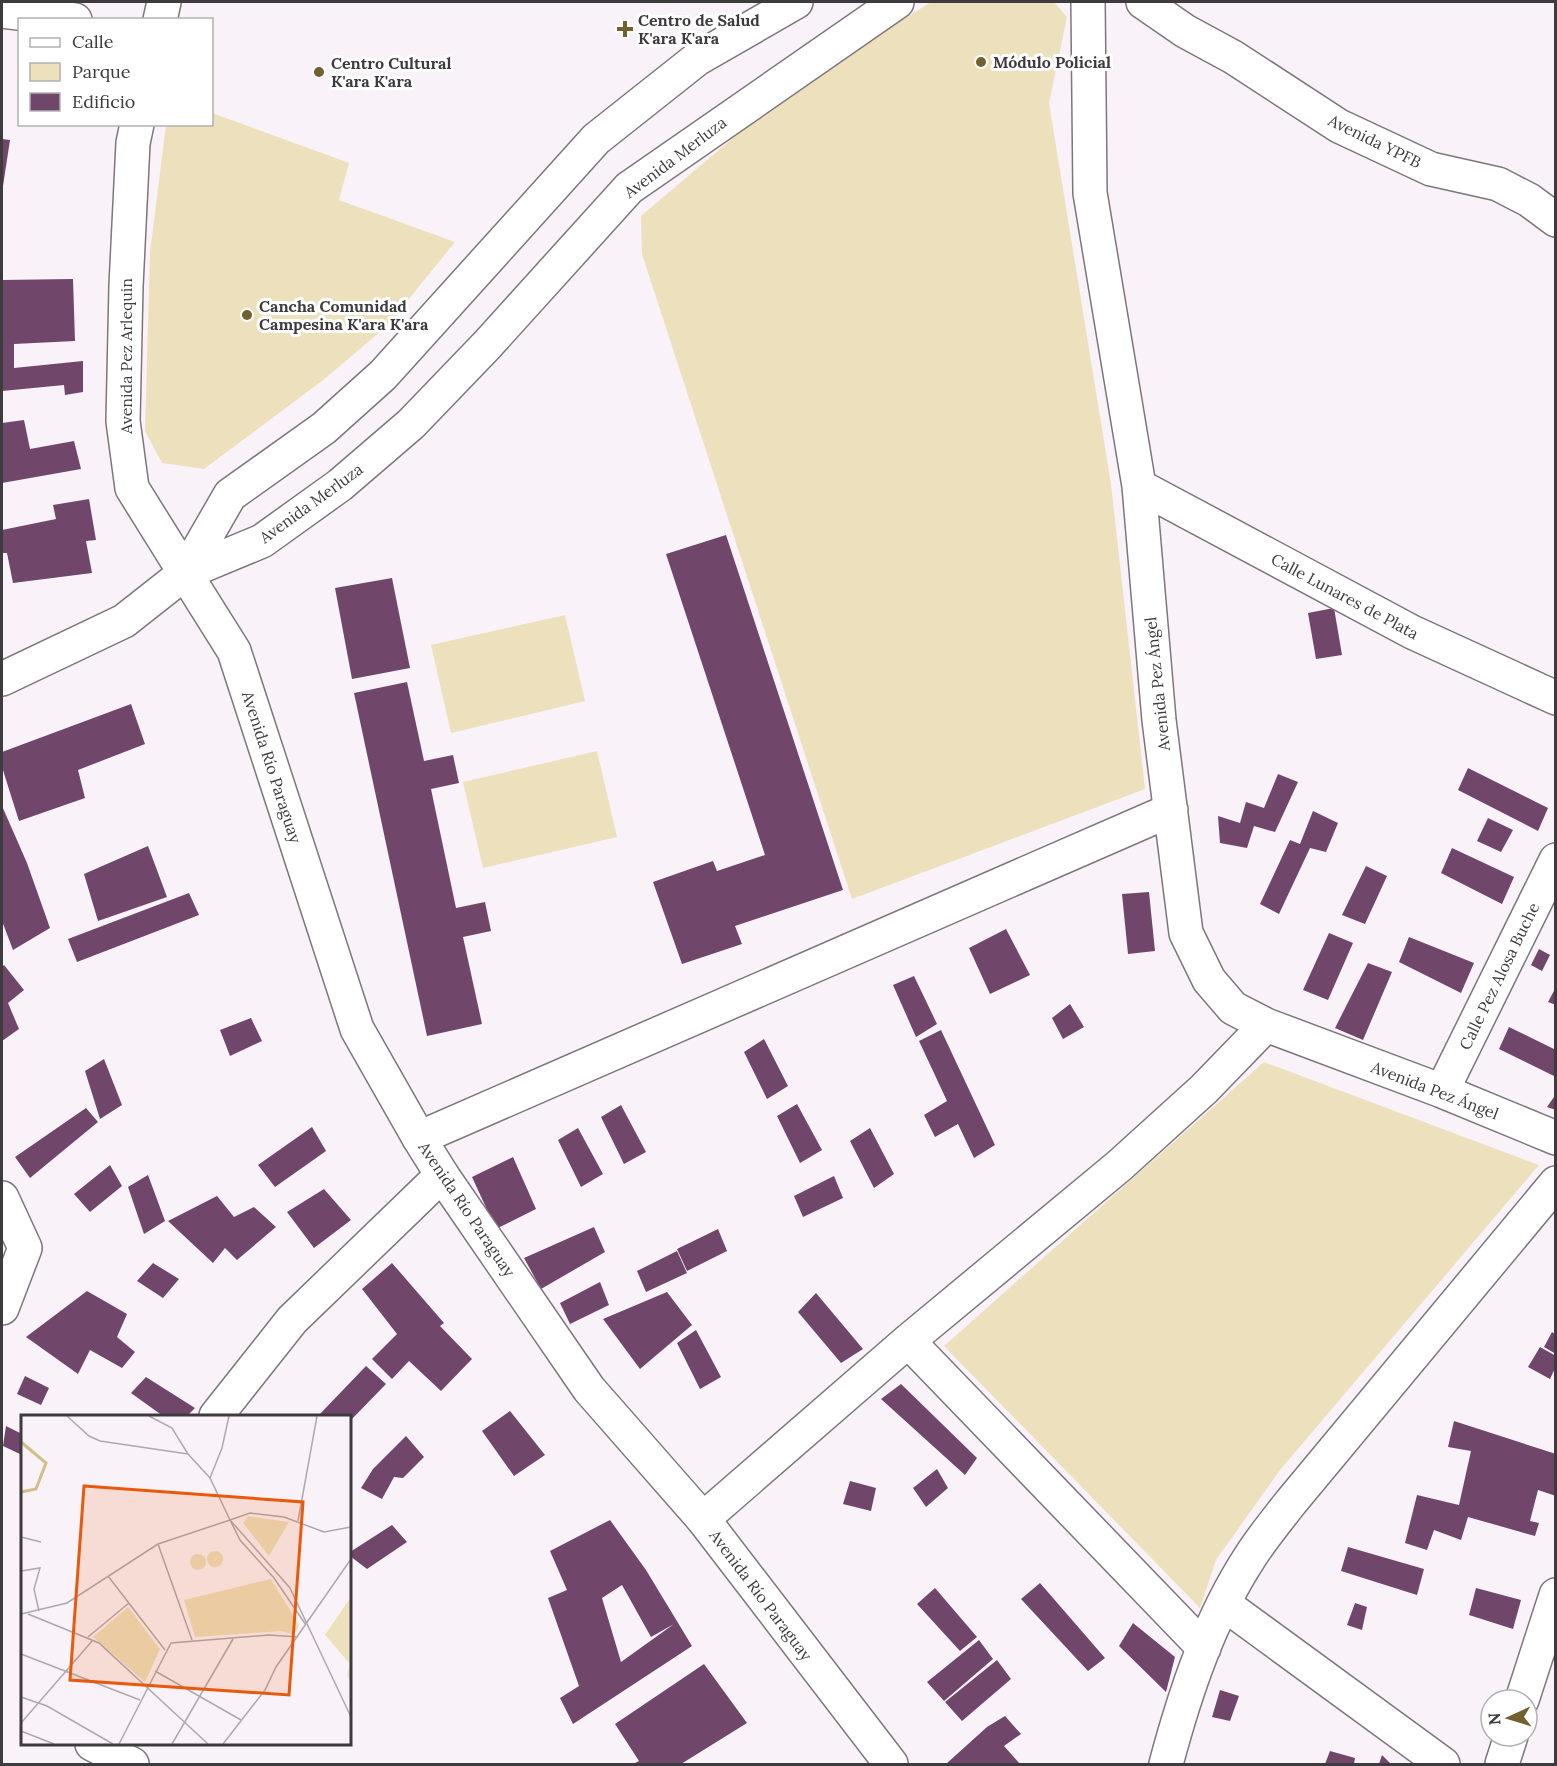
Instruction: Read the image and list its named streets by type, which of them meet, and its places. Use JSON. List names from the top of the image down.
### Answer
{
  "streets": {
    "street": [
      "Avenida YPFB",
      "Avenida Merluza",
      "Avenida Pez Arlequin",
      "Calle Lunares de Plata",
      "Avenida Pez Ángel",
      "Avenida Río Paraguay",
      "Calle Pez Alosa Buche"
    ]
  },
  "crossings": [
    ["Avenida Merluza", "Avenida Pez Arlequin"],
    ["Avenida Merluza", "Avenida Río Paraguay"],
    ["Avenida Pez Arlequin", "Avenida Río Paraguay"],
    ["Calle Lunares de Plata", "Avenida Pez Ángel"],
    ["Avenida Pez Ángel", "Calle Pez Alosa Buche"]
  ],
  "places": {
    "health": ["Centro de Salud K'ara K'ara"],
    "other": ["Módulo Policial", "Centro Cultural K'ara K'ara", "Cancha Comunidad Campesina K'ara K'ara"]
  },
  "legend": ["Calle", "Parque", "Edificio"],
  "north": "left"
}
